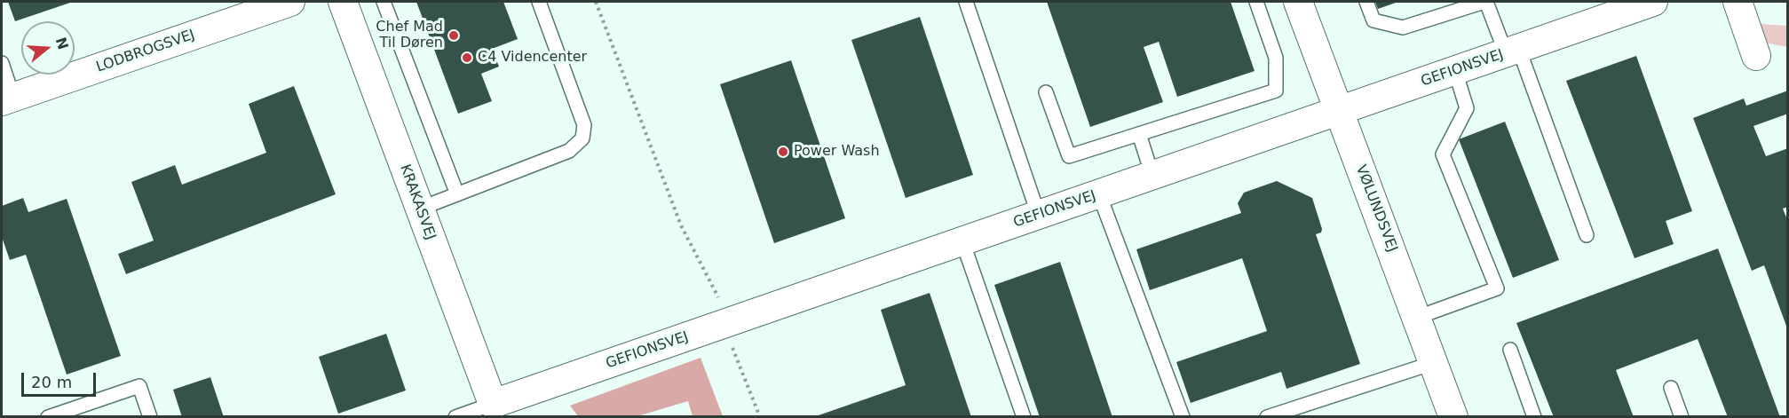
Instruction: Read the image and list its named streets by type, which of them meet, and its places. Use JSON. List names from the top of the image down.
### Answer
{
  "streets": {
    "street": [
      "LODBROGSVEJ",
      "GEFIONSVEJ",
      "KRAKASVEJ",
      "VØLUNDSVEJ"
    ]
  },
  "crossings": [
    ["GEFIONSVEJ", "KRAKASVEJ"],
    ["GEFIONSVEJ", "VØLUNDSVEJ"]
  ],
  "places": ["Chef Mad Til Døren", "C4 Videncenter", "Power Wash"],
  "scale_bar": "20 m",
  "north": "right"
}
